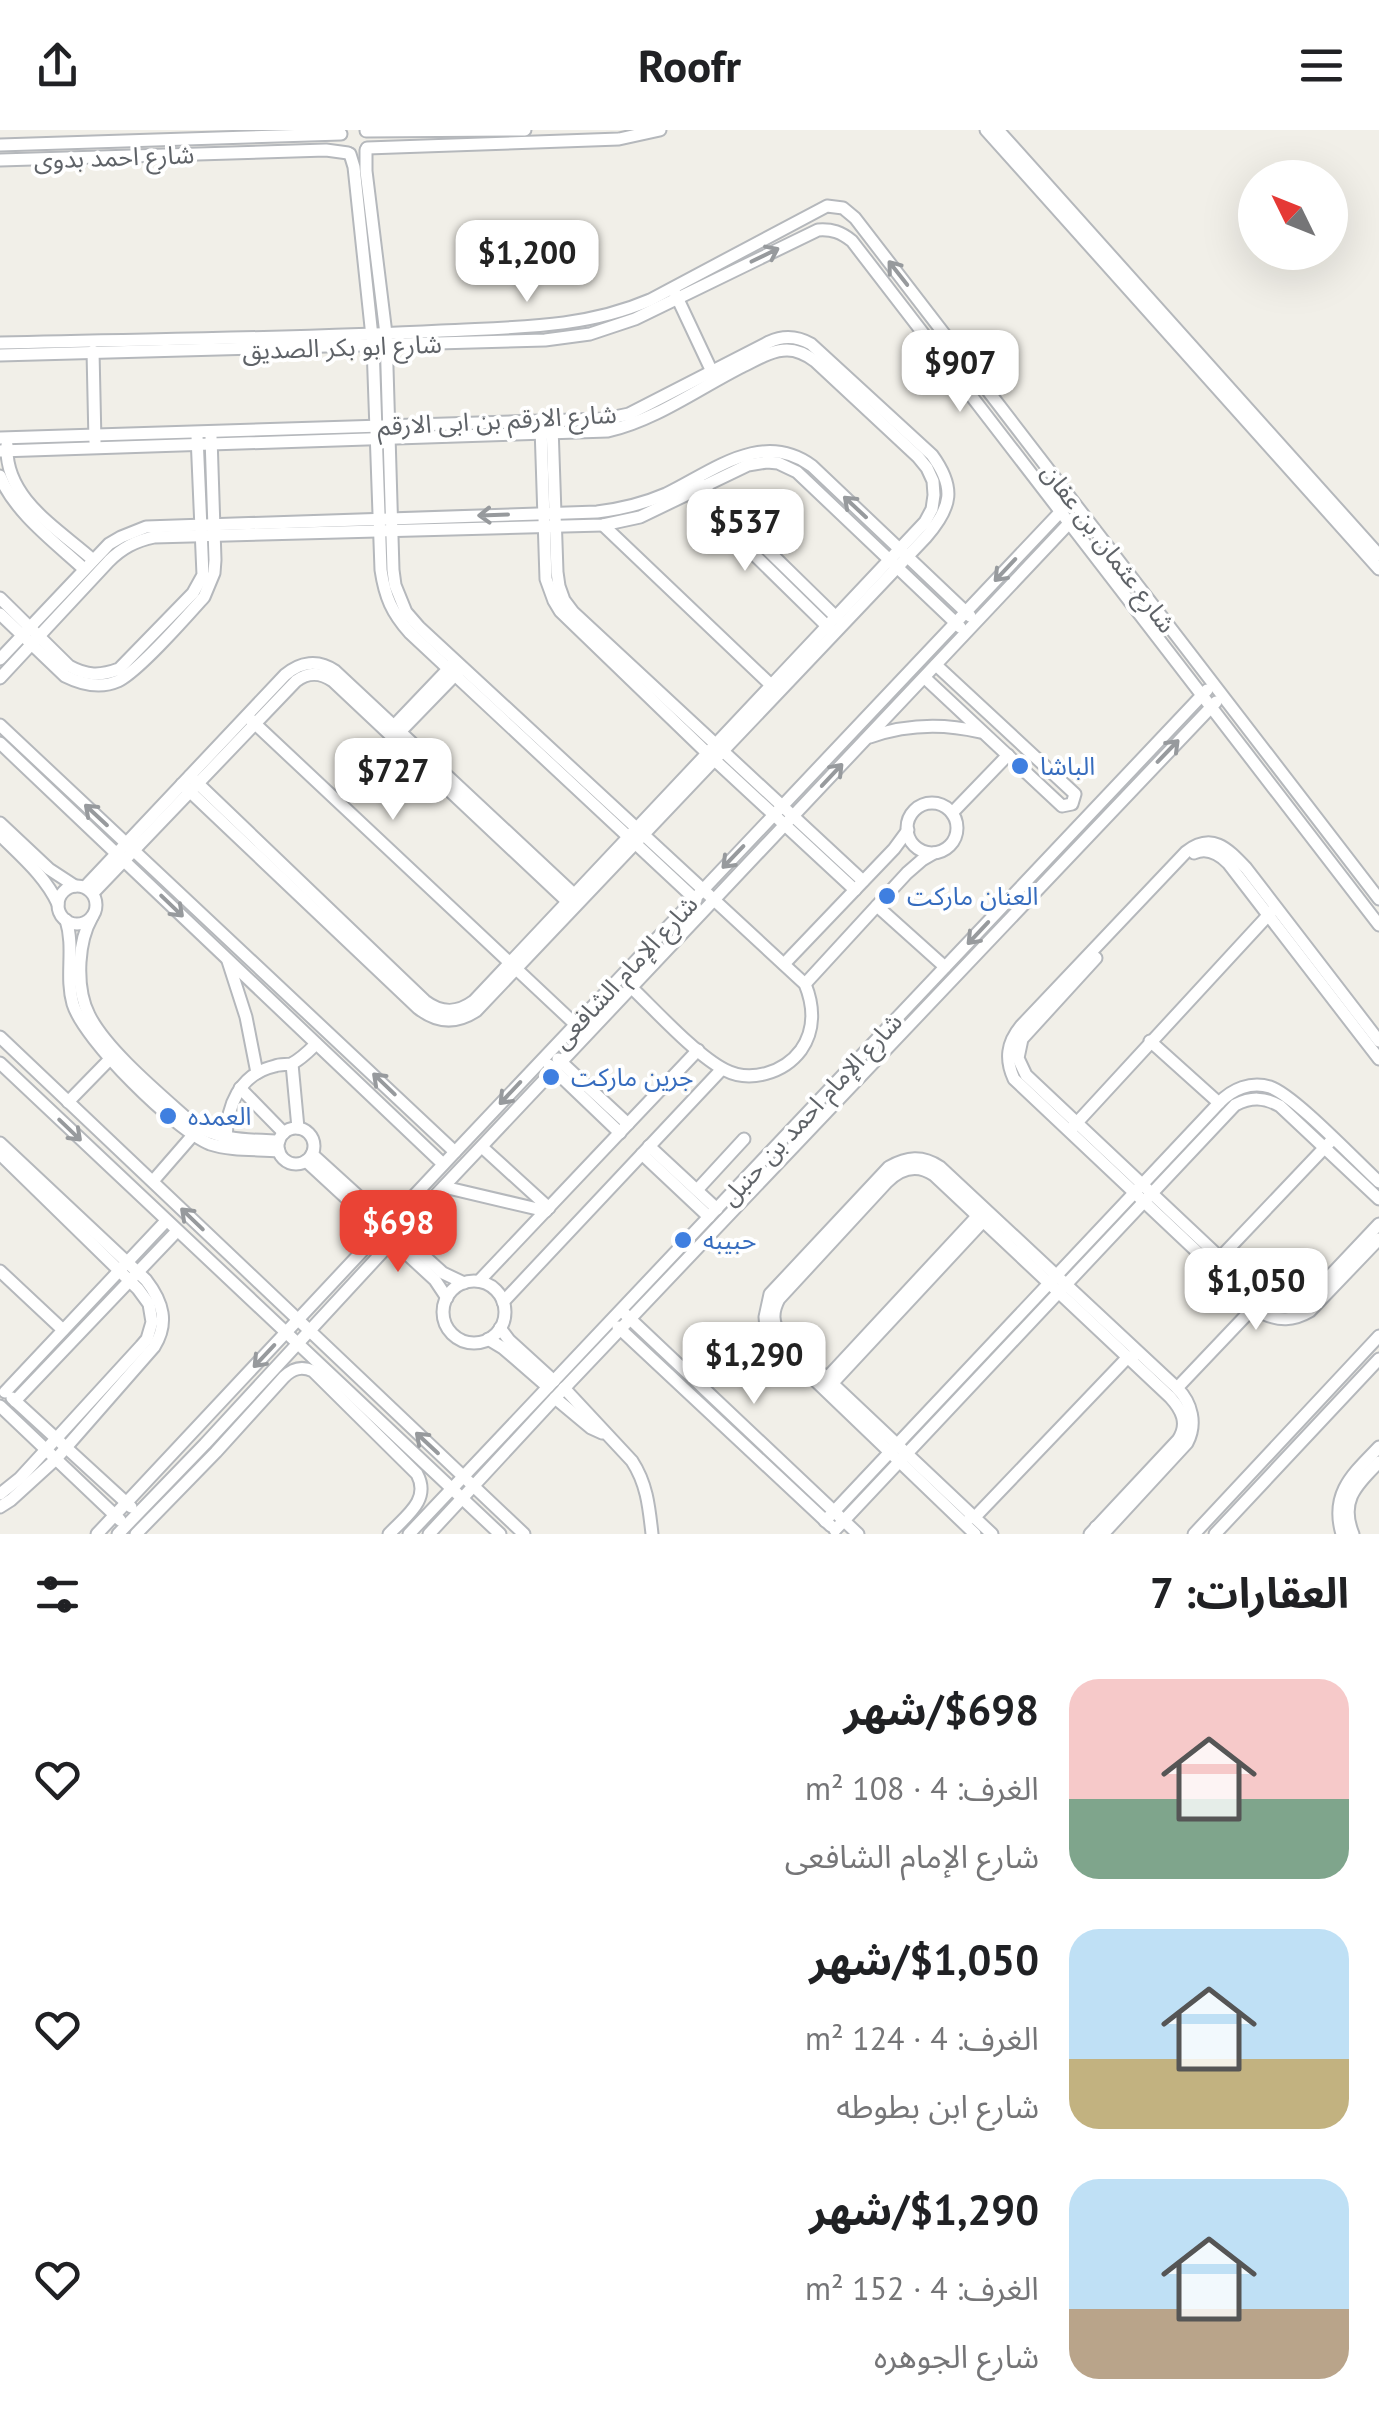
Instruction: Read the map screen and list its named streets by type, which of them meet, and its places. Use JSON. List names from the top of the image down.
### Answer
{
  "streets": {
    "street": [
      "شارع احمد بدوى",
      "شارع ابو بكر الصديق",
      "شارع الارقم بن ابى الارقم",
      "شارع عثمان بن عفان",
      "شارع الإمام الشافعى",
      "شارع الإمام احمد بن حنبل"
    ]
  },
  "crossings": [
    ["شارع ابو بكر الصديق", "شارع عثمان بن عفان"],
    ["شارع عثمان بن عفان", "شارع الإمام الشافعى"],
    ["شارع عثمان بن عفان", "شارع الإمام احمد بن حنبل"]
  ],
  "places": [
    "الباشا",
    "العنان ماركت",
    "جرين ماركت",
    "العمده",
    "حبيبه"
  ],
  "north": "top left",
  "page": {
    "header": "Roofr",
    "price": [
      "$1,200",
      "$907",
      "$537",
      "$727",
      "$698",
      "$1,050",
      "$1,290"
    ],
    "heading": "العقارات: 7",
    "list": [
      {
        "name": "$698/شهر",
        "note": "الغرف: 4 · 108 m² · شارع الإمام الشافعى"
      },
      {
        "name": "$1,050/شهر",
        "note": "الغرف: 4 · 124 m² · شارع ابن بطوطه"
      },
      {
        "name": "$1,290/شهر",
        "note": "الغرف: 4 · 152 m² · شارع الجوهره"
      }
    ]
  }
}
